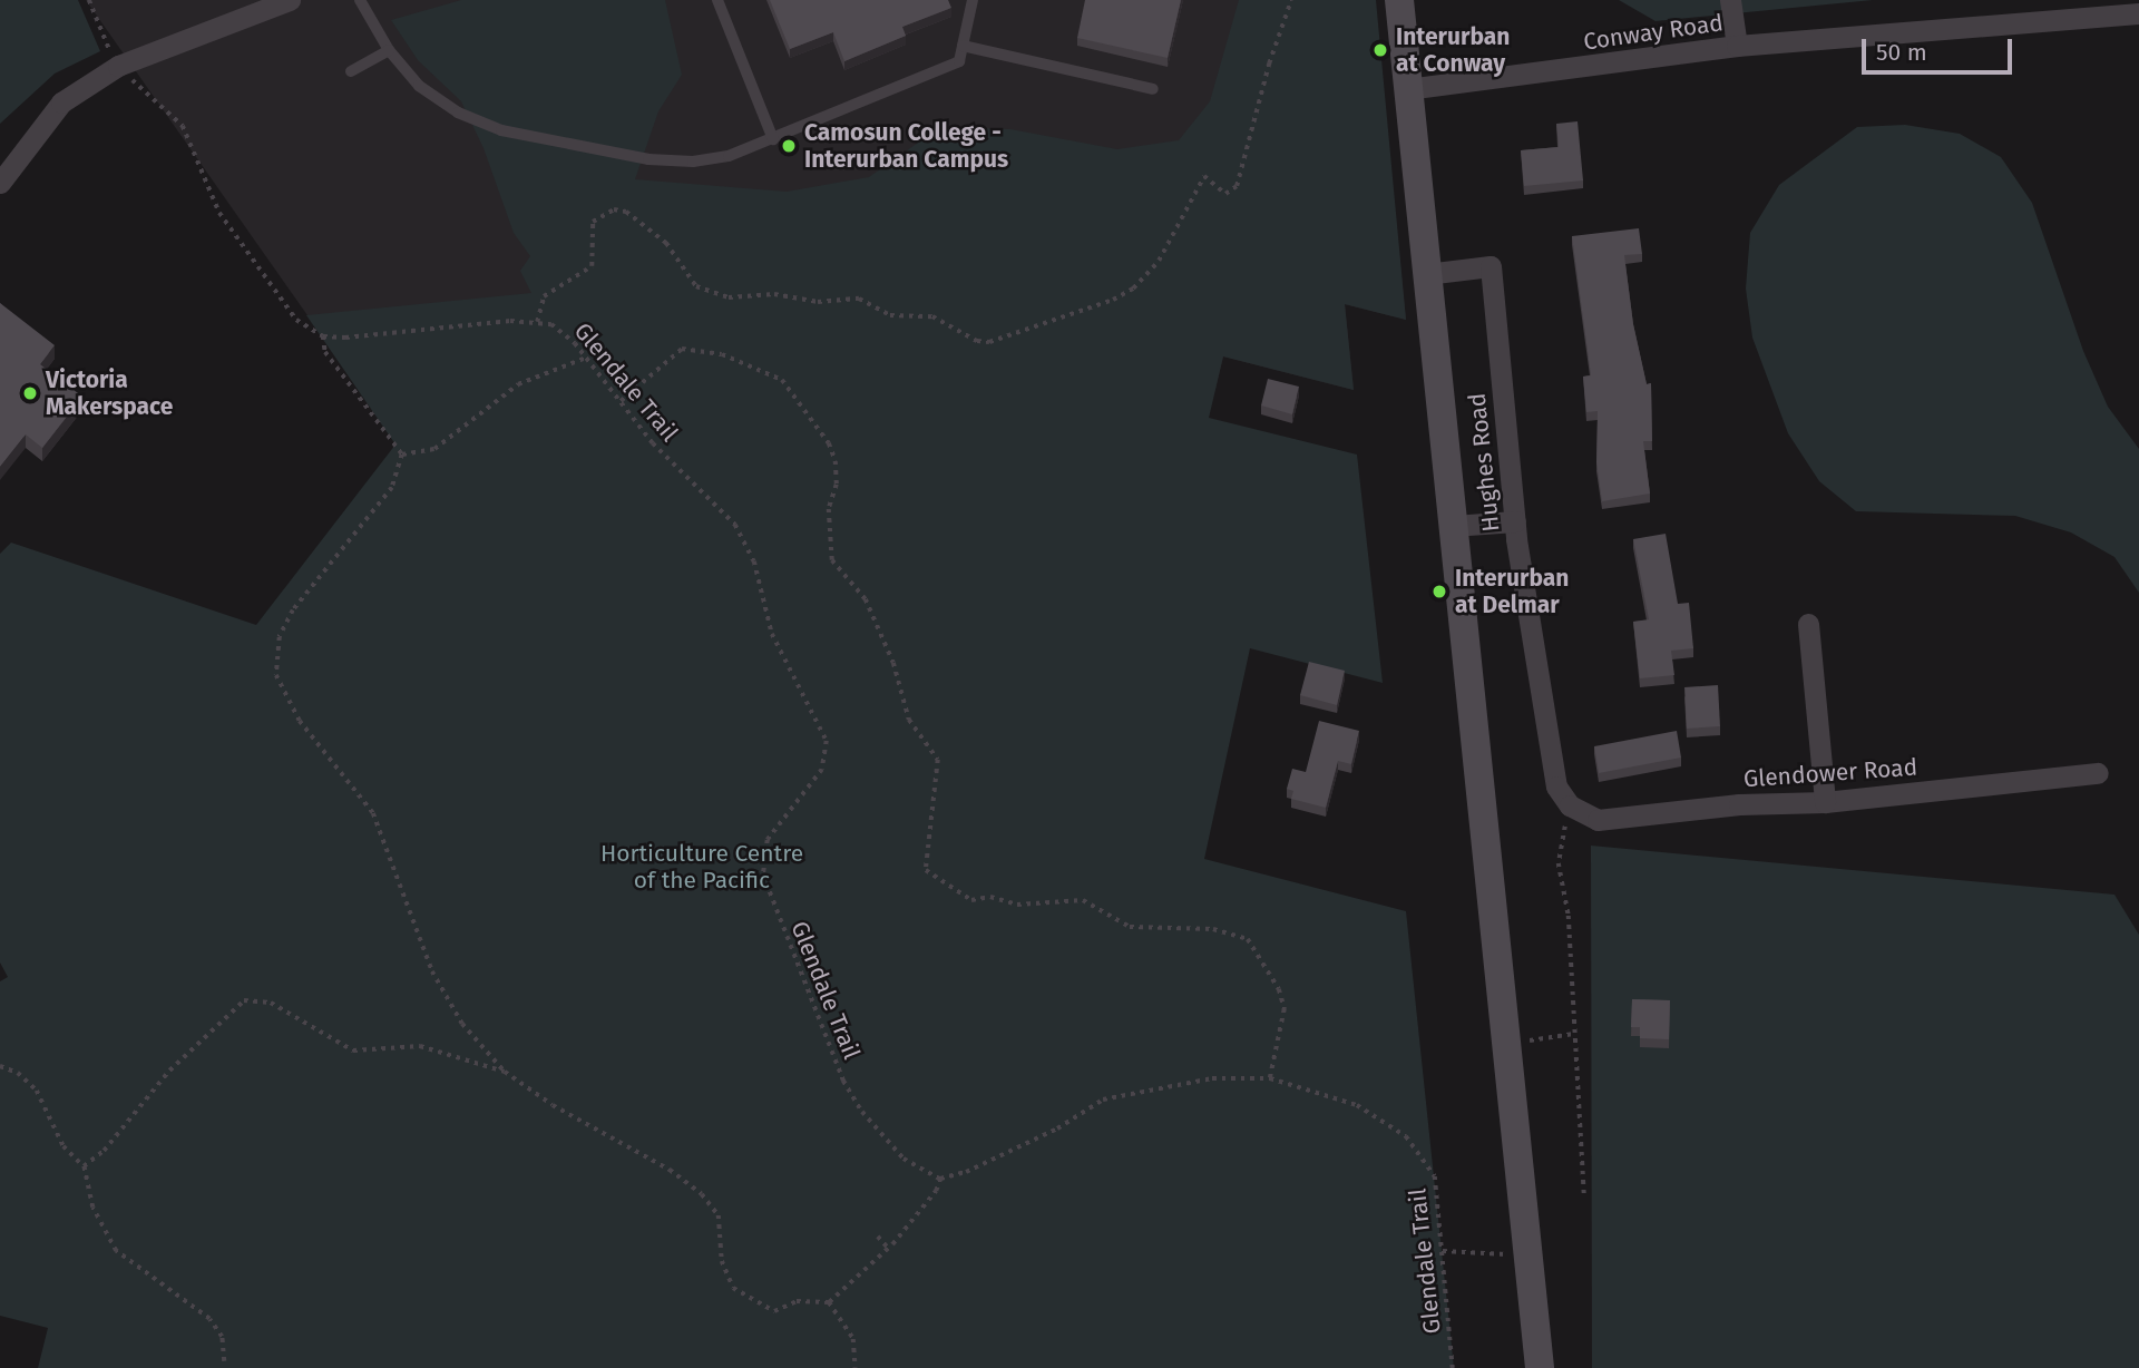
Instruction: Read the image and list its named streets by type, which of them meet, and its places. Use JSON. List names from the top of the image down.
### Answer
{
  "streets": {
    "street": ["Conway Road", "Hughes Road", "Glendower Road"],
    "path": ["Glendale Trail"]
  },
  "crossings": [
    ["Hughes Road", "Glendower Road"]
  ],
  "parks": ["Horticulture Centre of the Pacific"],
  "places": [
    "Interurban at Conway",
    "Camosun College - Interurban Campus",
    "Victoria Makerspace",
    "Interurban at Delmar"
  ],
  "scale_bar": "50 m"
}
